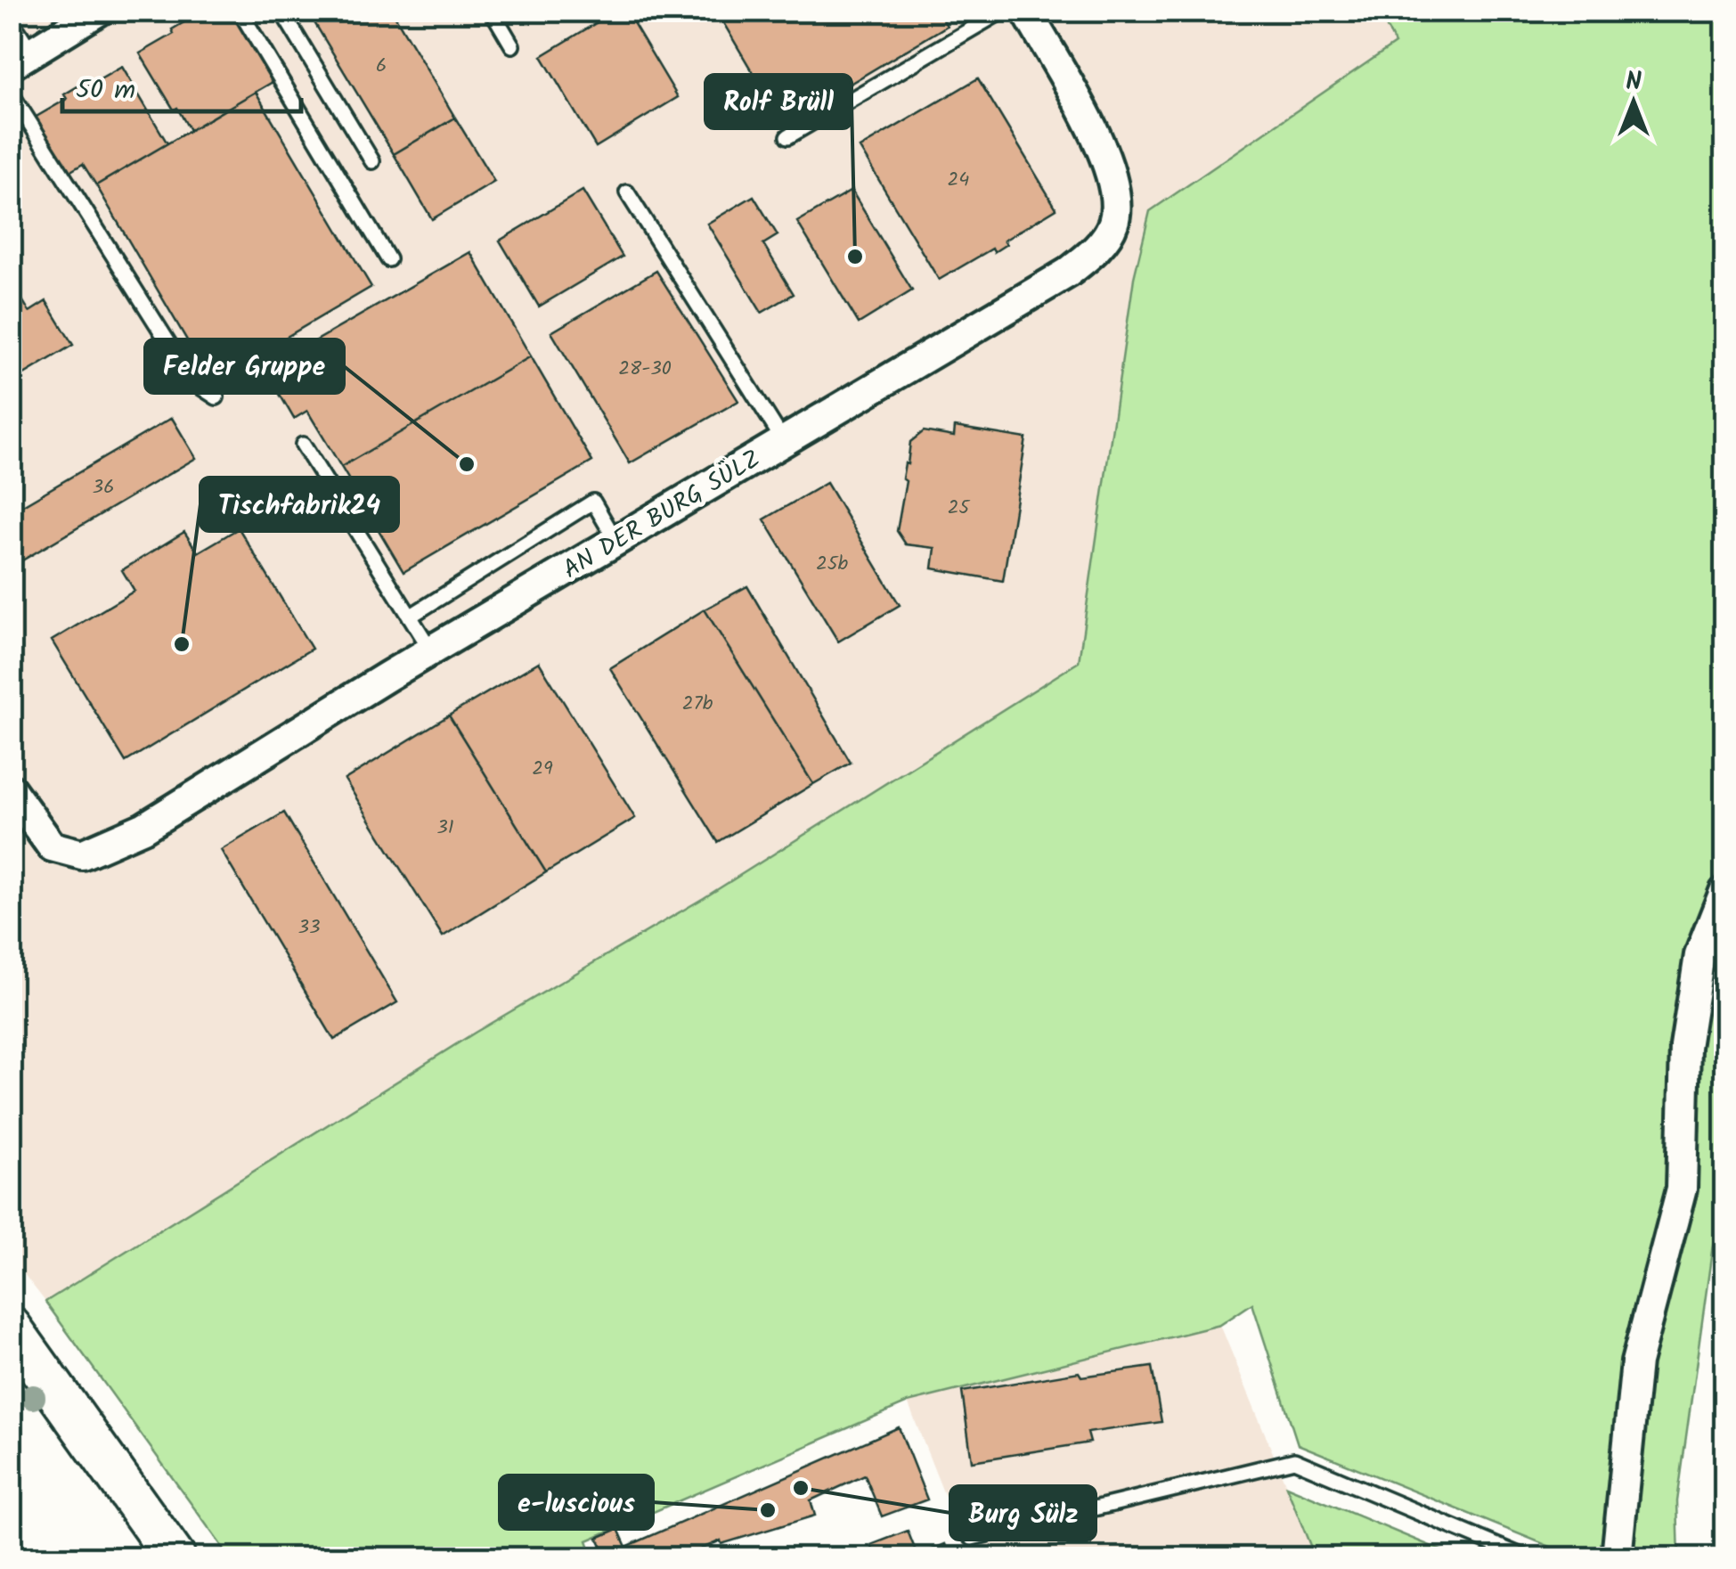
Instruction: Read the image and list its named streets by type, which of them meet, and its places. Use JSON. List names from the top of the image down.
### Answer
{
  "streets": {
    "street": ["AN DER BURG SÜLZ"]
  },
  "places": [
    "Rolf Brüll",
    "Felder Gruppe",
    "Tischfabrik24",
    "Burg Sülz",
    "e-luscious"
  ],
  "house_numbers": [
    "6",
    "24",
    "28-30",
    "36",
    "25",
    "25b",
    "27b",
    "29",
    "31",
    "33"
  ],
  "scale_bar": "50 m",
  "north": "top"
}
